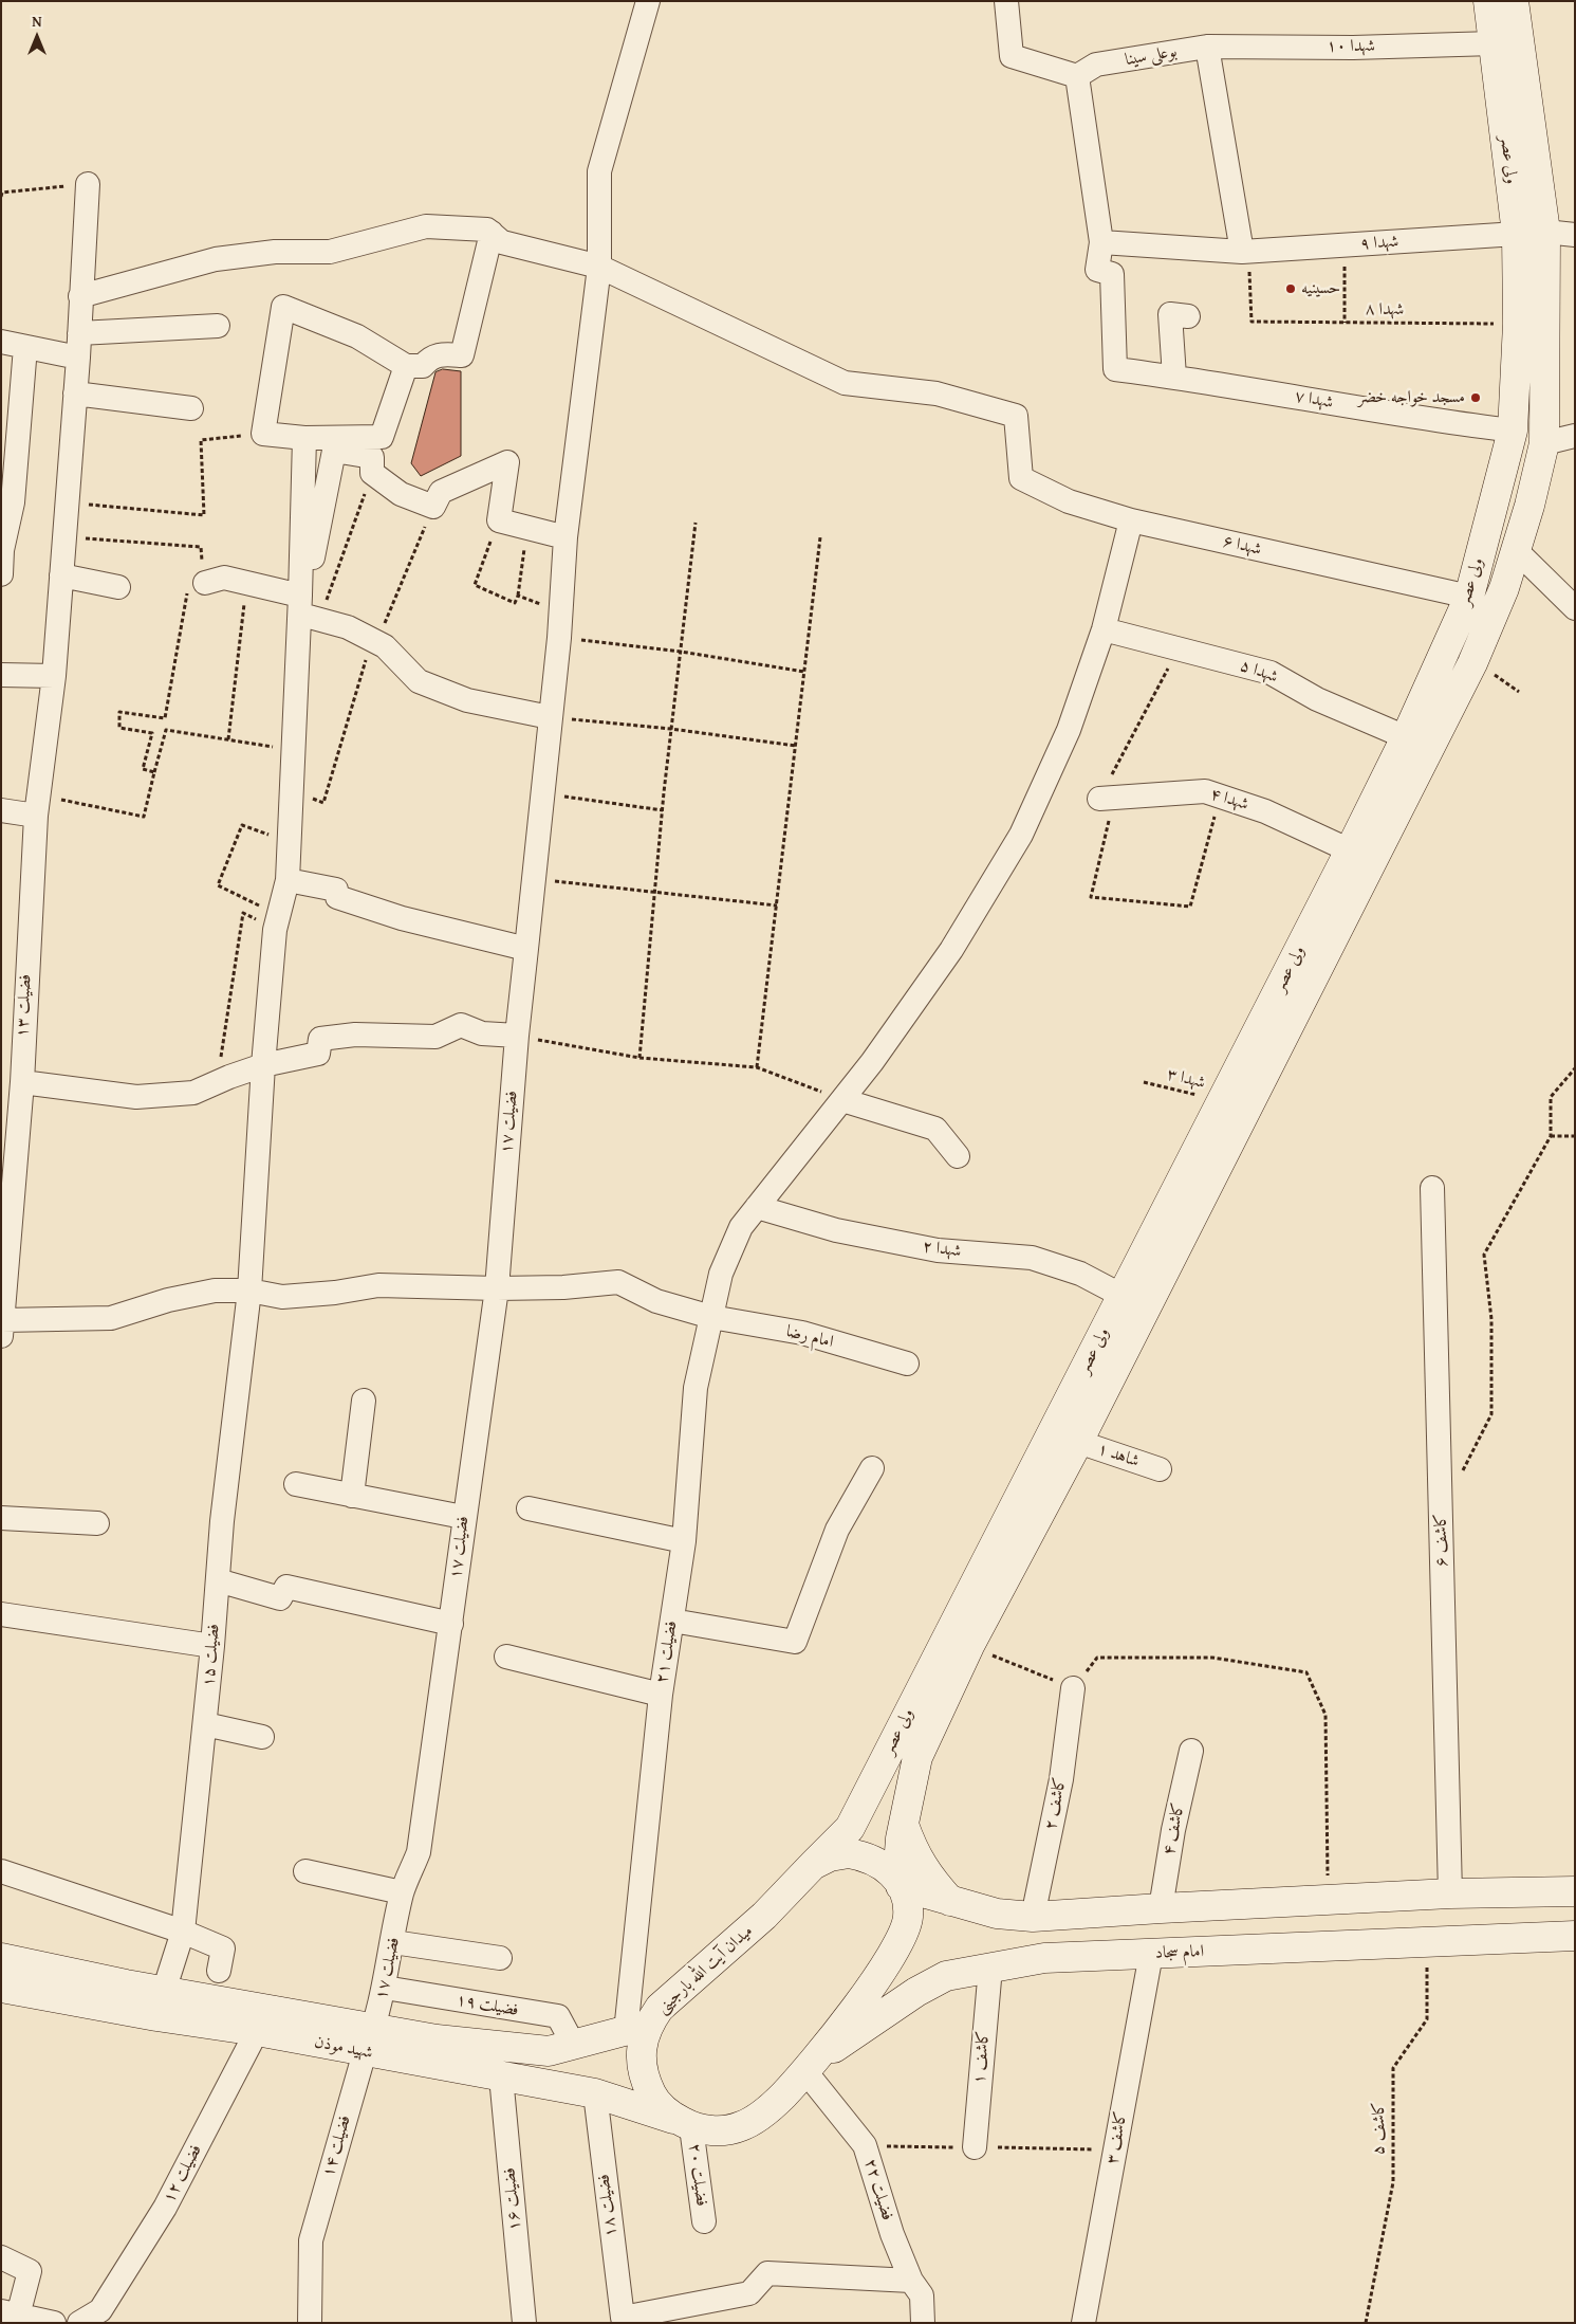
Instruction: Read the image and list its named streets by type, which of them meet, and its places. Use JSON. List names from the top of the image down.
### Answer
{
  "streets": {
    "main road": [
      "ولی عصر",
      "امام سجاد",
      "میدان آیت الله بارجینی",
      "شهید موذن"
    ],
    "street": [
      "شهدا ۱۰",
      "بوعلی سینا",
      "شهدا ۹",
      "شهدا ۷",
      "شهدا ۶",
      "شهدا ۵",
      "شهدا ۴",
      "فضیلت ۱۳",
      "فضیلت ۱۷",
      "شهدا ۲",
      "امام رضا",
      "شاهد ۱",
      "کاشف ۶",
      "فضیلت ۲۱",
      "فضیلت ۱۵",
      "کاشف ۲",
      "کاشف ۴",
      "فضیلت ۱۹",
      "کاشف ۱",
      "کاشف ۳",
      "فضیلت ۱۴",
      "فضیلت ۱۲",
      "فضیلت ۲۰",
      "فضیلت ۲۲",
      "فضیلت ۱۶",
      "فضیلت ۱۸"
    ],
    "path": ["شهدا ۸", "شهدا ۳", "کاشف ۵"]
  },
  "crossings": [
    ["شهدا ۱۰", "بوعلی سینا"],
    ["شهدا ۱۰", "ولی عصر"],
    ["ولی عصر", "شهدا ۹"],
    ["ولی عصر", "شهدا ۸"],
    ["ولی عصر", "شهدا ۷"],
    ["ولی عصر", "شهدا ۶"],
    ["ولی عصر", "شهدا ۵"],
    ["ولی عصر", "شهدا ۴"],
    ["ولی عصر", "شهدا ۳"],
    ["ولی عصر", "شهدا ۲"],
    ["ولی عصر", "شاهد ۱"],
    ["ولی عصر", "میدان آیت الله بارجینی"],
    ["شهدا ۹", "شهدا ۸"],
    ["شهدا ۹", "شهدا ۷"],
    ["شهدا ۶", "فضیلت ۱۷"],
    ["شهدا ۶", "فضیلت ۲۱"],
    ["شهدا ۵", "فضیلت ۲۱"],
    ["فضیلت ۱۳", "امام رضا"],
    ["فضیلت ۱۷", "امام رضا"],
    ["فضیلت ۱۷", "فضیلت ۱۹"],
    ["فضیلت ۱۷", "شهید موذن"],
    ["فضیلت ۱۷", "فضیلت ۱۴"],
    ["شهدا ۲", "فضیلت ۲۱"],
    ["امام رضا", "فضیلت ۲۱"],
    ["امام رضا", "فضیلت ۱۵"],
    ["فضیلت ۲۱", "میدان آیت الله بارجینی"],
    ["فضیلت ۲۱", "شهید موذن"],
    ["فضیلت ۱۵", "شهید موذن"],
    ["امام سجاد", "کاشف ۱"],
    ["امام سجاد", "کاشف ۵"],
    ["امام سجاد", "کاشف ۳"],
    ["امام سجاد", "فضیلت ۲۲"],
    ["میدان آیت الله بارجینی", "شهید موذن"],
    ["میدان آیت الله بارجینی", "فضیلت ۲۰"],
    ["فضیلت ۱۹", "شهید موذن"],
    ["شهید موذن", "فضیلت ۱۴"],
    ["شهید موذن", "فضیلت ۱۲"],
    ["شهید موذن", "فضیلت ۲۰"],
    ["شهید موذن", "فضیلت ۱۶"],
    ["شهید موذن", "فضیلت ۱۸"],
    ["فضیلت ۲۲", "فضیلت ۱۸"]
  ],
  "places": ["حسینیه", "مسجد خواجه خضر"],
  "north": "top"
}
